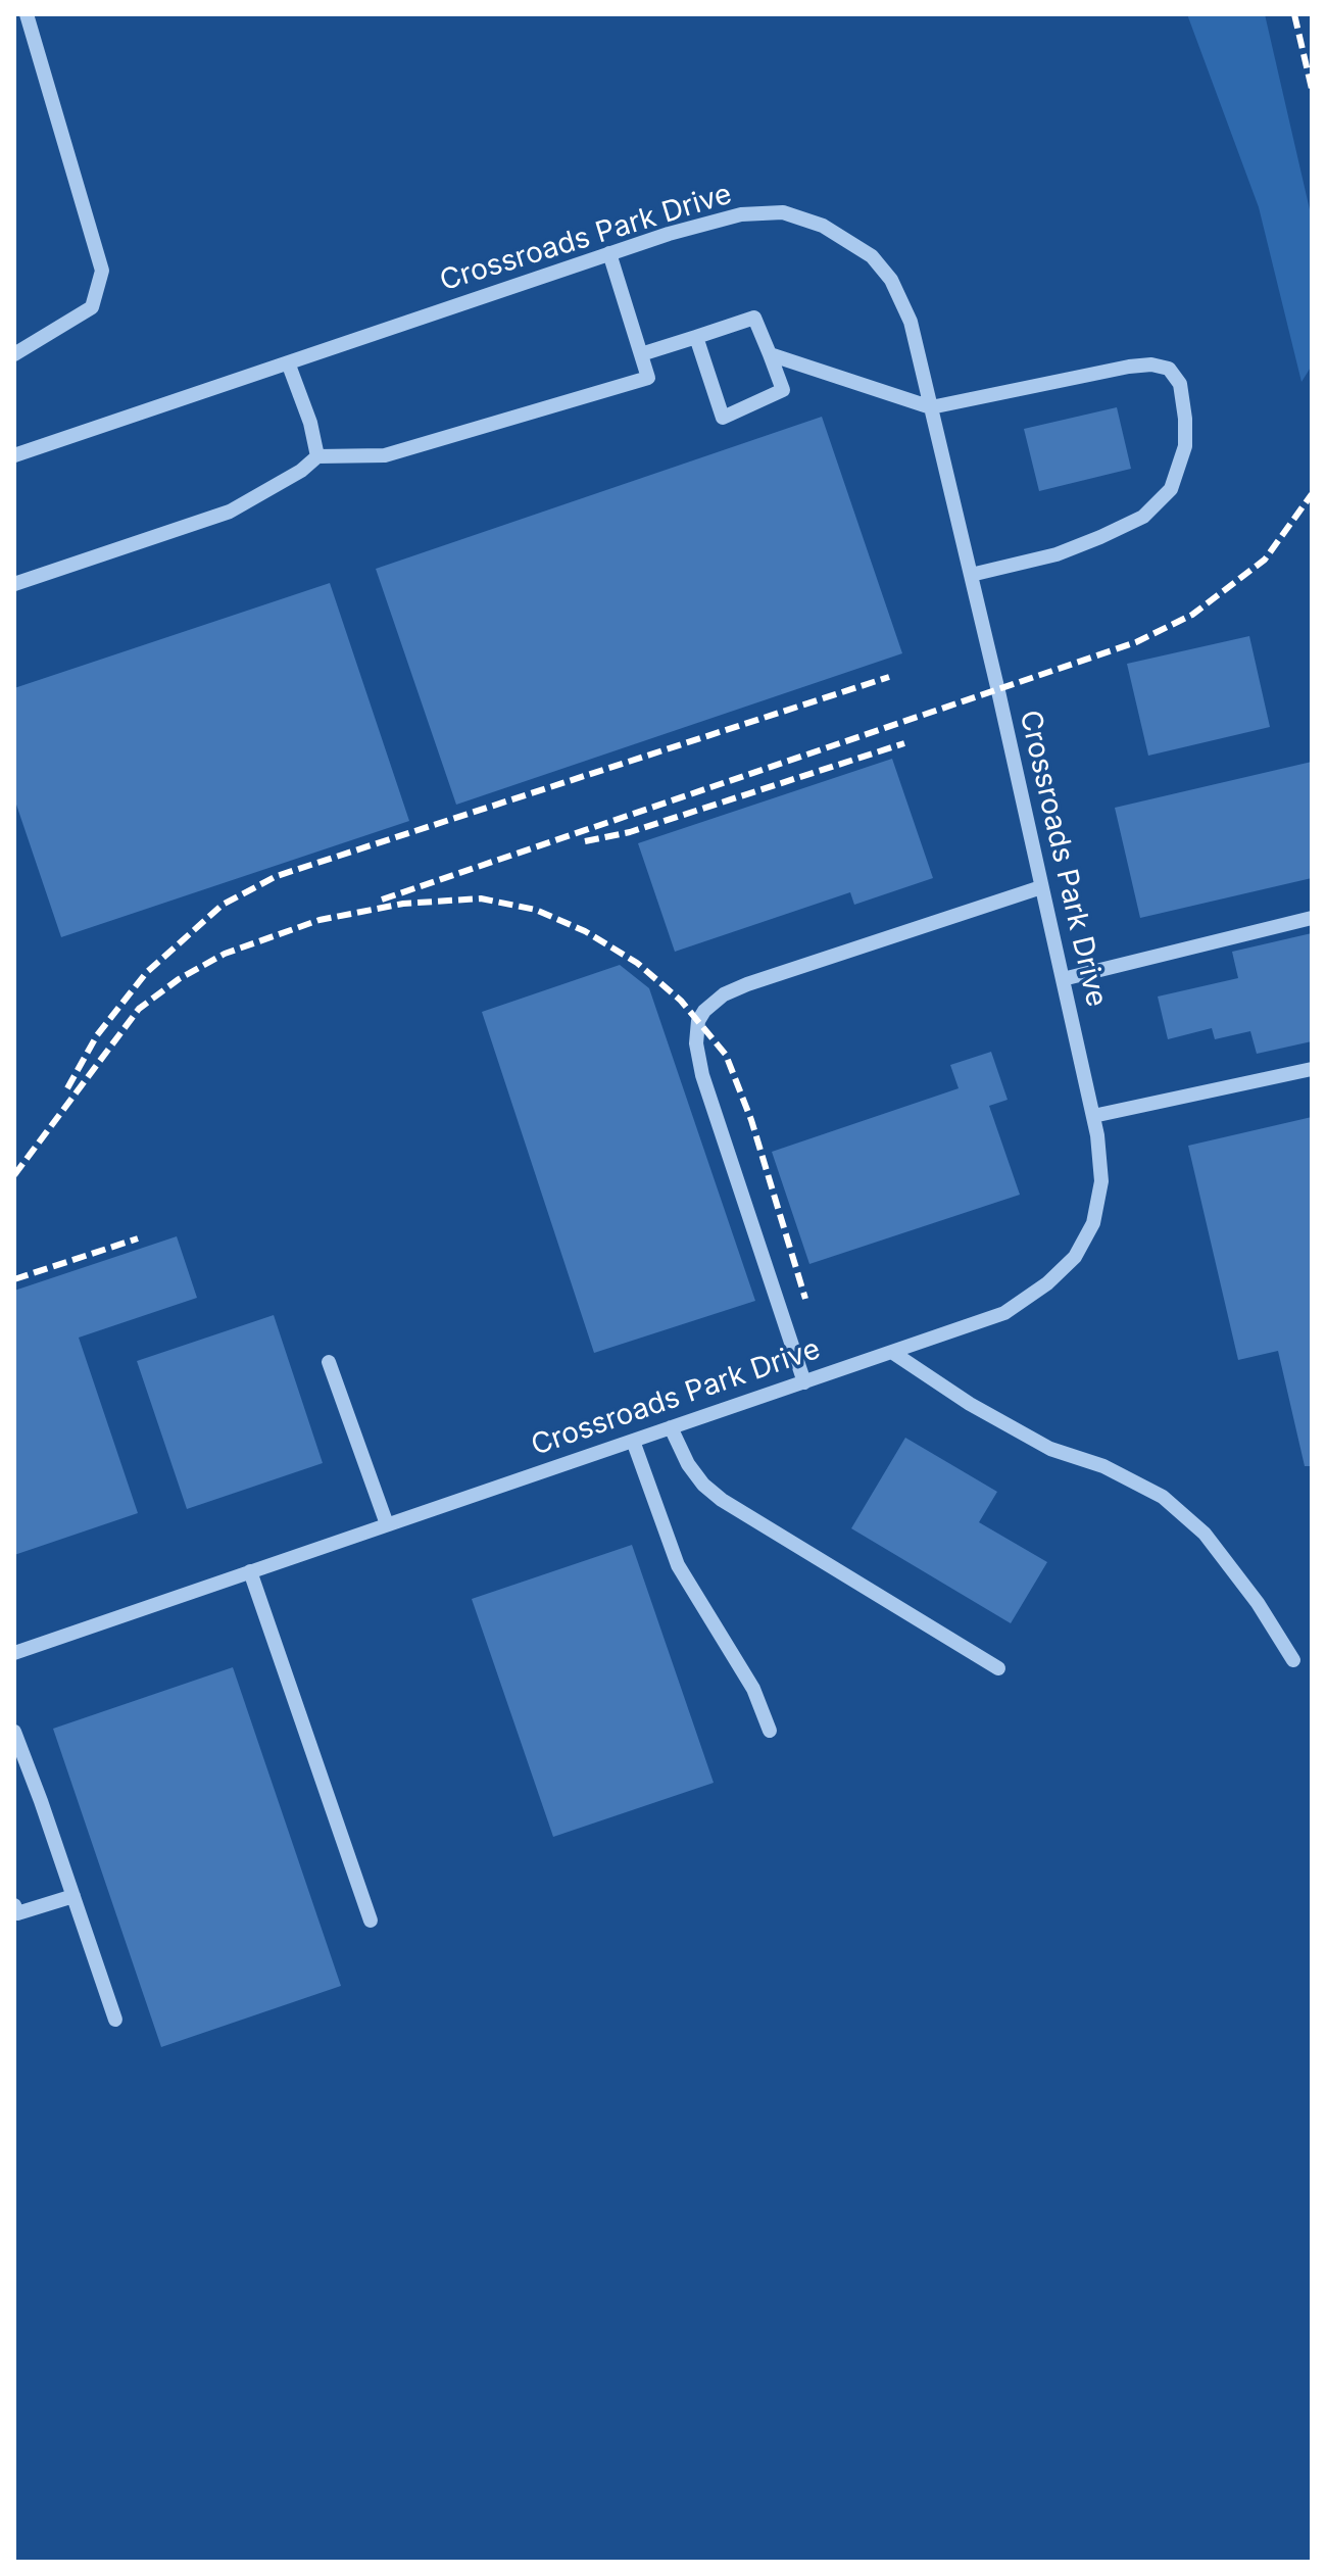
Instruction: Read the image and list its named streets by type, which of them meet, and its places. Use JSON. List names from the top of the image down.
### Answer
{
  "streets": {
    "street": ["Crossroads Park Drive"]
  }
}
